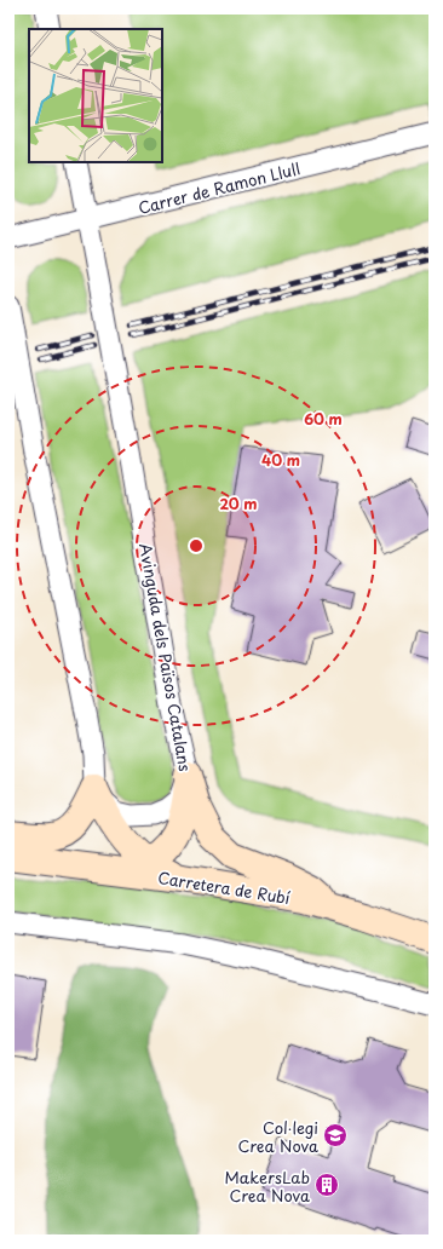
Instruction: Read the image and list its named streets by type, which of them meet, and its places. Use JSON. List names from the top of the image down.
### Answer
{
  "streets": {
    "main road": ["Carretera de Rubí"],
    "street": ["Carrer de Ramon Llull", "Avinguda dels Països Catalans"]
  },
  "crossings": [
    ["Carrer de Ramon Llull", "Avinguda dels Països Catalans"]
  ],
  "places": {
    "school or university": ["Col·legi Crea Nova"],
    "building": ["MakersLab Crea Nova"]
  },
  "rings": ["60 m", "40 m", "20 m"]
}
